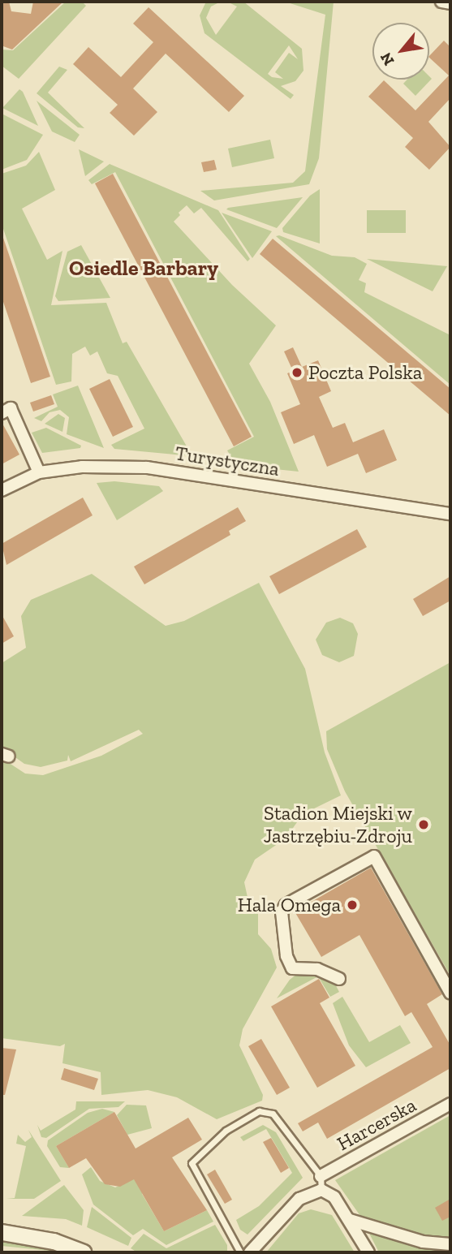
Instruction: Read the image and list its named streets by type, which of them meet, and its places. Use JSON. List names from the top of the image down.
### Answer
{
  "streets": {
    "street": ["Turystyczna", "Harcerska"]
  },
  "districts": ["Osiedle Barbary"],
  "places": ["Poczta Polska", "Stadion Miejski w Jastrzębiu-Zdroju", "Hala Omega"],
  "north": "bottom left"
}
